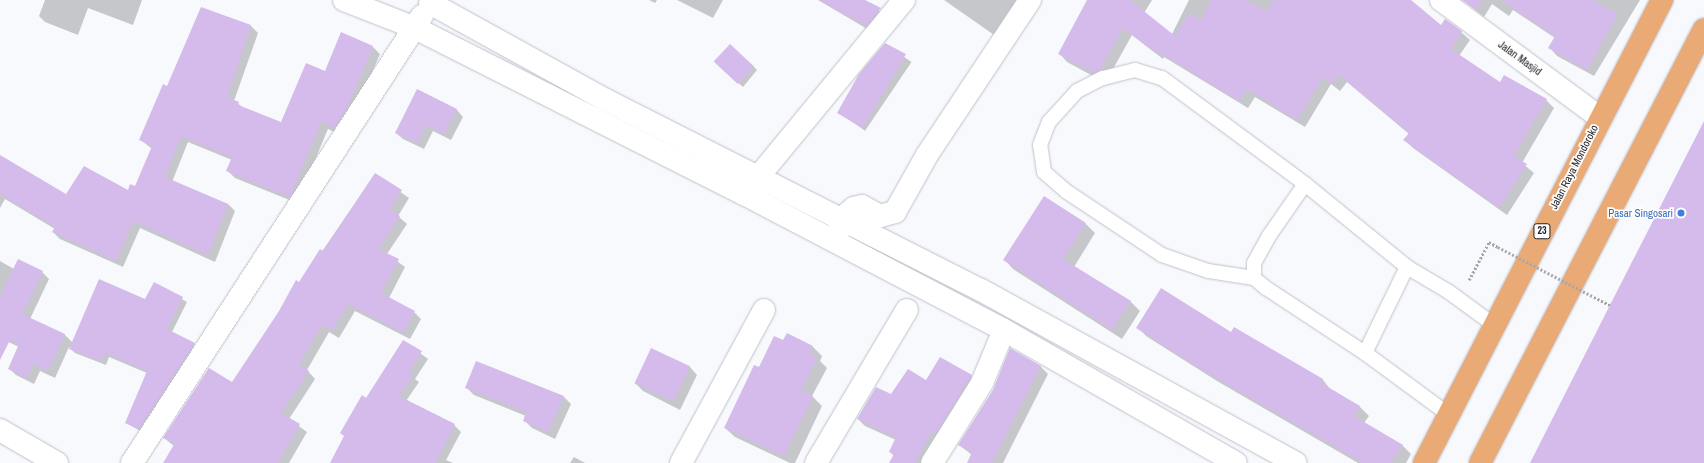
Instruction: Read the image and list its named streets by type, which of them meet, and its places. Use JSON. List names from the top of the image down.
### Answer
{
  "streets": {
    "highway": ["Jalan Raya Mondoroko", "23"],
    "street": ["Jalan Masjid"]
  },
  "crossings": [
    ["Jalan Masjid", "Jalan Raya Mondoroko"]
  ],
  "places": ["Pasar Singosari"]
}
